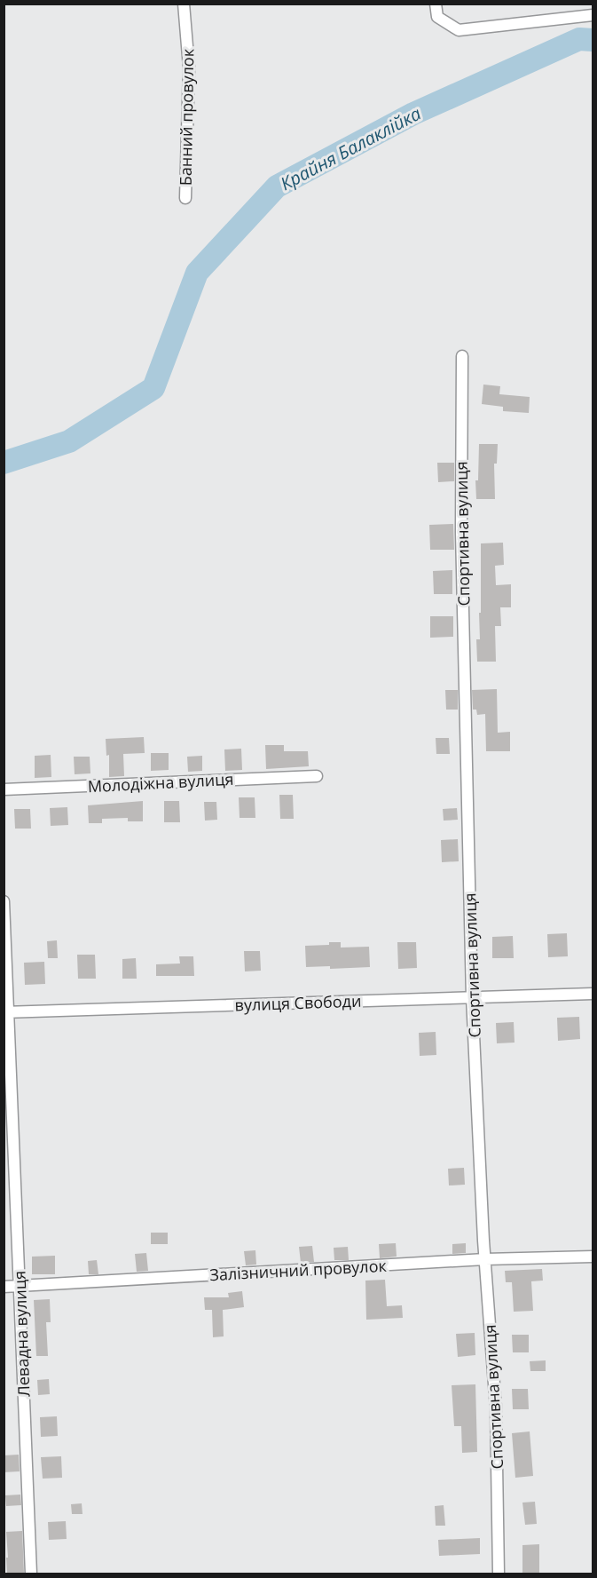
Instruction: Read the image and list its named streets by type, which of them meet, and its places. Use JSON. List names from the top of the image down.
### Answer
{
  "streets": {
    "street": [
      "Банний провулок",
      "Спортивна вулиця",
      "Молодіжна вулиця",
      "вулиця Свободи",
      "Залізничний провулок",
      "Левадна вулиця"
    ]
  },
  "crossings": [
    ["Спортивна вулиця", "вулиця Свободи"],
    ["Спортивна вулиця", "Залізничний провулок"],
    ["вулиця Свободи", "Левадна вулиця"],
    ["Залізничний провулок", "Левадна вулиця"]
  ],
  "water": ["Крайня Балаклійка"]
}
